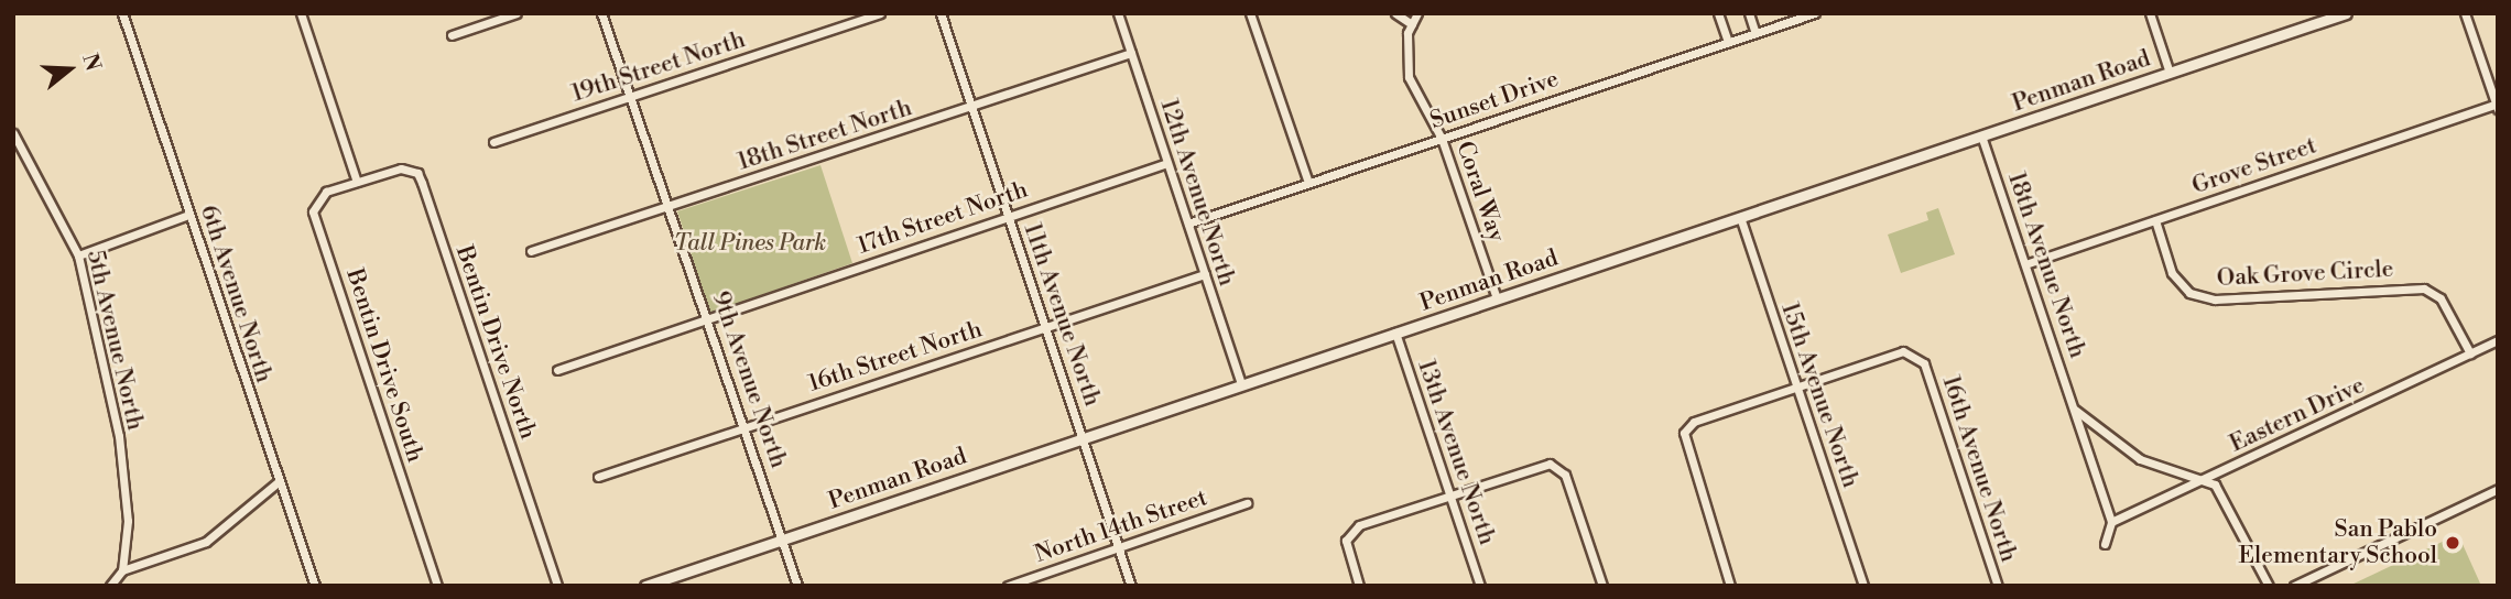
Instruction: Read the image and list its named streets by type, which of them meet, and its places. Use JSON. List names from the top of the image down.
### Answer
{
  "streets": {
    "street": [
      "19th Street North",
      "Penman Road",
      "Sunset Drive",
      "18th Street North",
      "Grove Street",
      "Coral Way",
      "12th Avenue North",
      "17th Street North",
      "18th Avenue North",
      "Oak Grove Circle",
      "6th Avenue North",
      "11th Avenue North",
      "5th Avenue North",
      "Bentin Drive North",
      "16th Street North",
      "Bentin Drive South",
      "9th Avenue North",
      "15th Avenue North",
      "Eastern Drive",
      "13th Avenue North",
      "16th Avenue North",
      "North 14th Street"
    ]
  },
  "crossings": [
    ["19th Street North", "9th Avenue North"],
    ["Penman Road", "Coral Way"],
    ["Penman Road", "12th Avenue North"],
    ["Penman Road", "18th Avenue North"],
    ["Penman Road", "11th Avenue North"],
    ["Penman Road", "9th Avenue North"],
    ["Penman Road", "15th Avenue North"],
    ["Penman Road", "13th Avenue North"],
    ["Sunset Drive", "Coral Way"],
    ["Sunset Drive", "12th Avenue North"],
    ["18th Street North", "12th Avenue North"],
    ["18th Street North", "11th Avenue North"],
    ["18th Street North", "9th Avenue North"],
    ["Grove Street", "18th Avenue North"],
    ["Grove Street", "Oak Grove Circle"],
    ["12th Avenue North", "17th Street North"],
    ["12th Avenue North", "16th Street North"],
    ["17th Street North", "11th Avenue North"],
    ["17th Street North", "9th Avenue North"],
    ["18th Avenue North", "Eastern Drive"],
    ["Oak Grove Circle", "Eastern Drive"],
    ["11th Avenue North", "16th Street North"],
    ["11th Avenue North", "North 14th Street"],
    ["Bentin Drive North", "Bentin Drive South"],
    ["16th Street North", "9th Avenue North"],
    ["15th Avenue North", "16th Avenue North"]
  ],
  "parks": ["Tall Pines Park"],
  "places": ["San Pablo Elementary School"],
  "north": "right"
}
